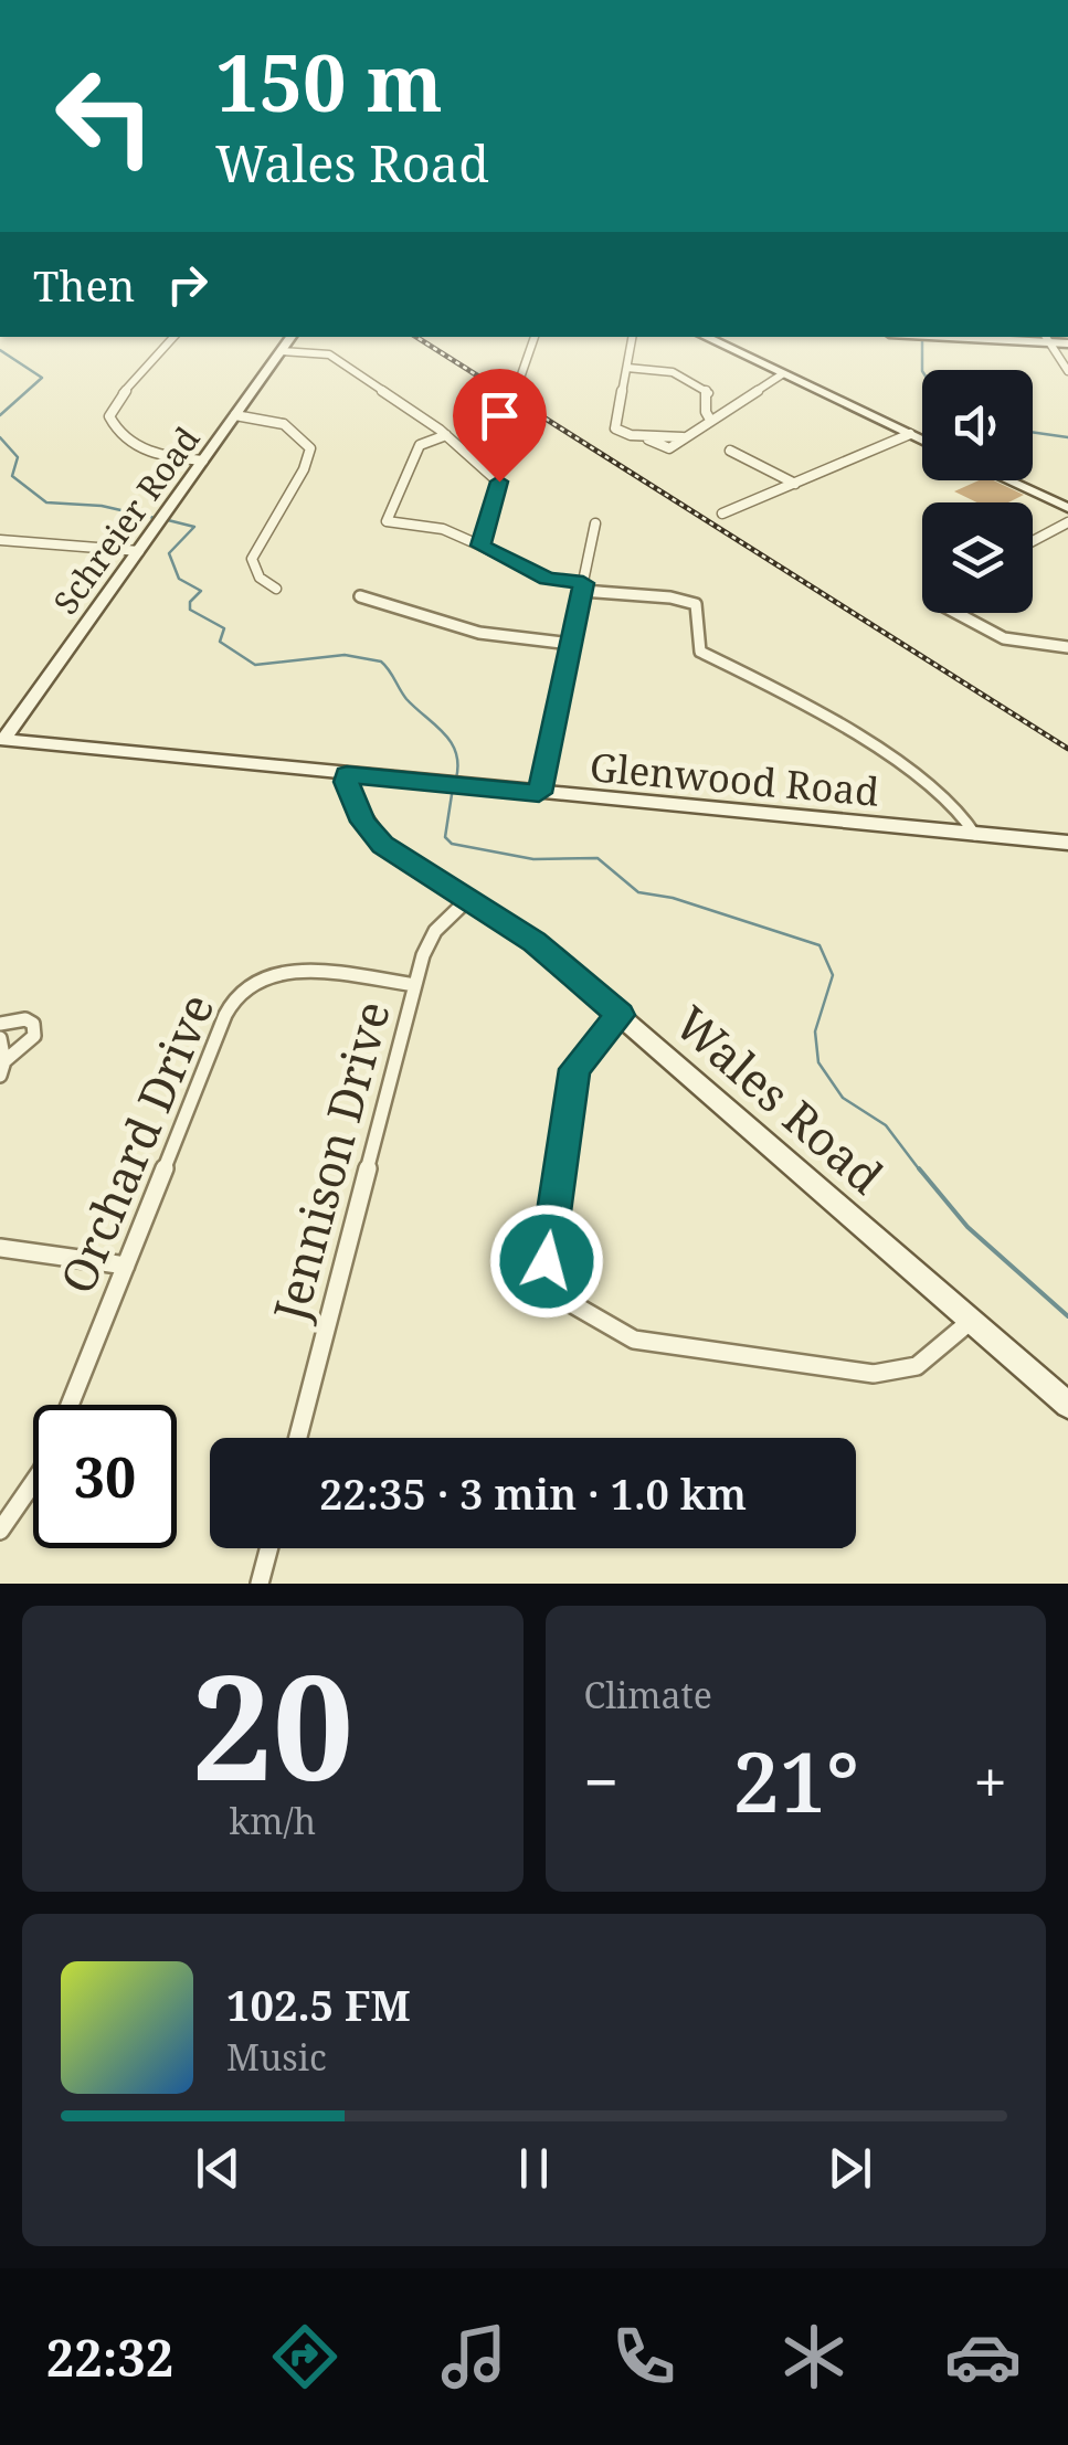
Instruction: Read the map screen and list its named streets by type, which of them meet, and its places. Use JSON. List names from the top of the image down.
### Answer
{
  "streets": {
    "street": [
      "Schreier Road",
      "Glenwood Road",
      "Wales Road",
      "Orchard Drive",
      "Jennison Drive"
    ]
  },
  "crossings": [
    ["Schreier Road", "Glenwood Road"],
    ["Glenwood Road", "Wales Road"],
    ["Wales Road", "Jennison Drive"],
    ["Orchard Drive", "Jennison Drive"]
  ],
  "page": {
    "turn": ["150 m", "Wales Road"],
    "then": "Then",
    "limit": "30",
    "trip": "22:35 · 3 min · 1.0 km",
    "tile": [
      ["20", "km/h"],
      "Climate"
    ],
    "heat": ["−", "21°", "+"],
    "song": ["102.5 FM", "Music"],
    "tabs": "22:32"
  }
}
